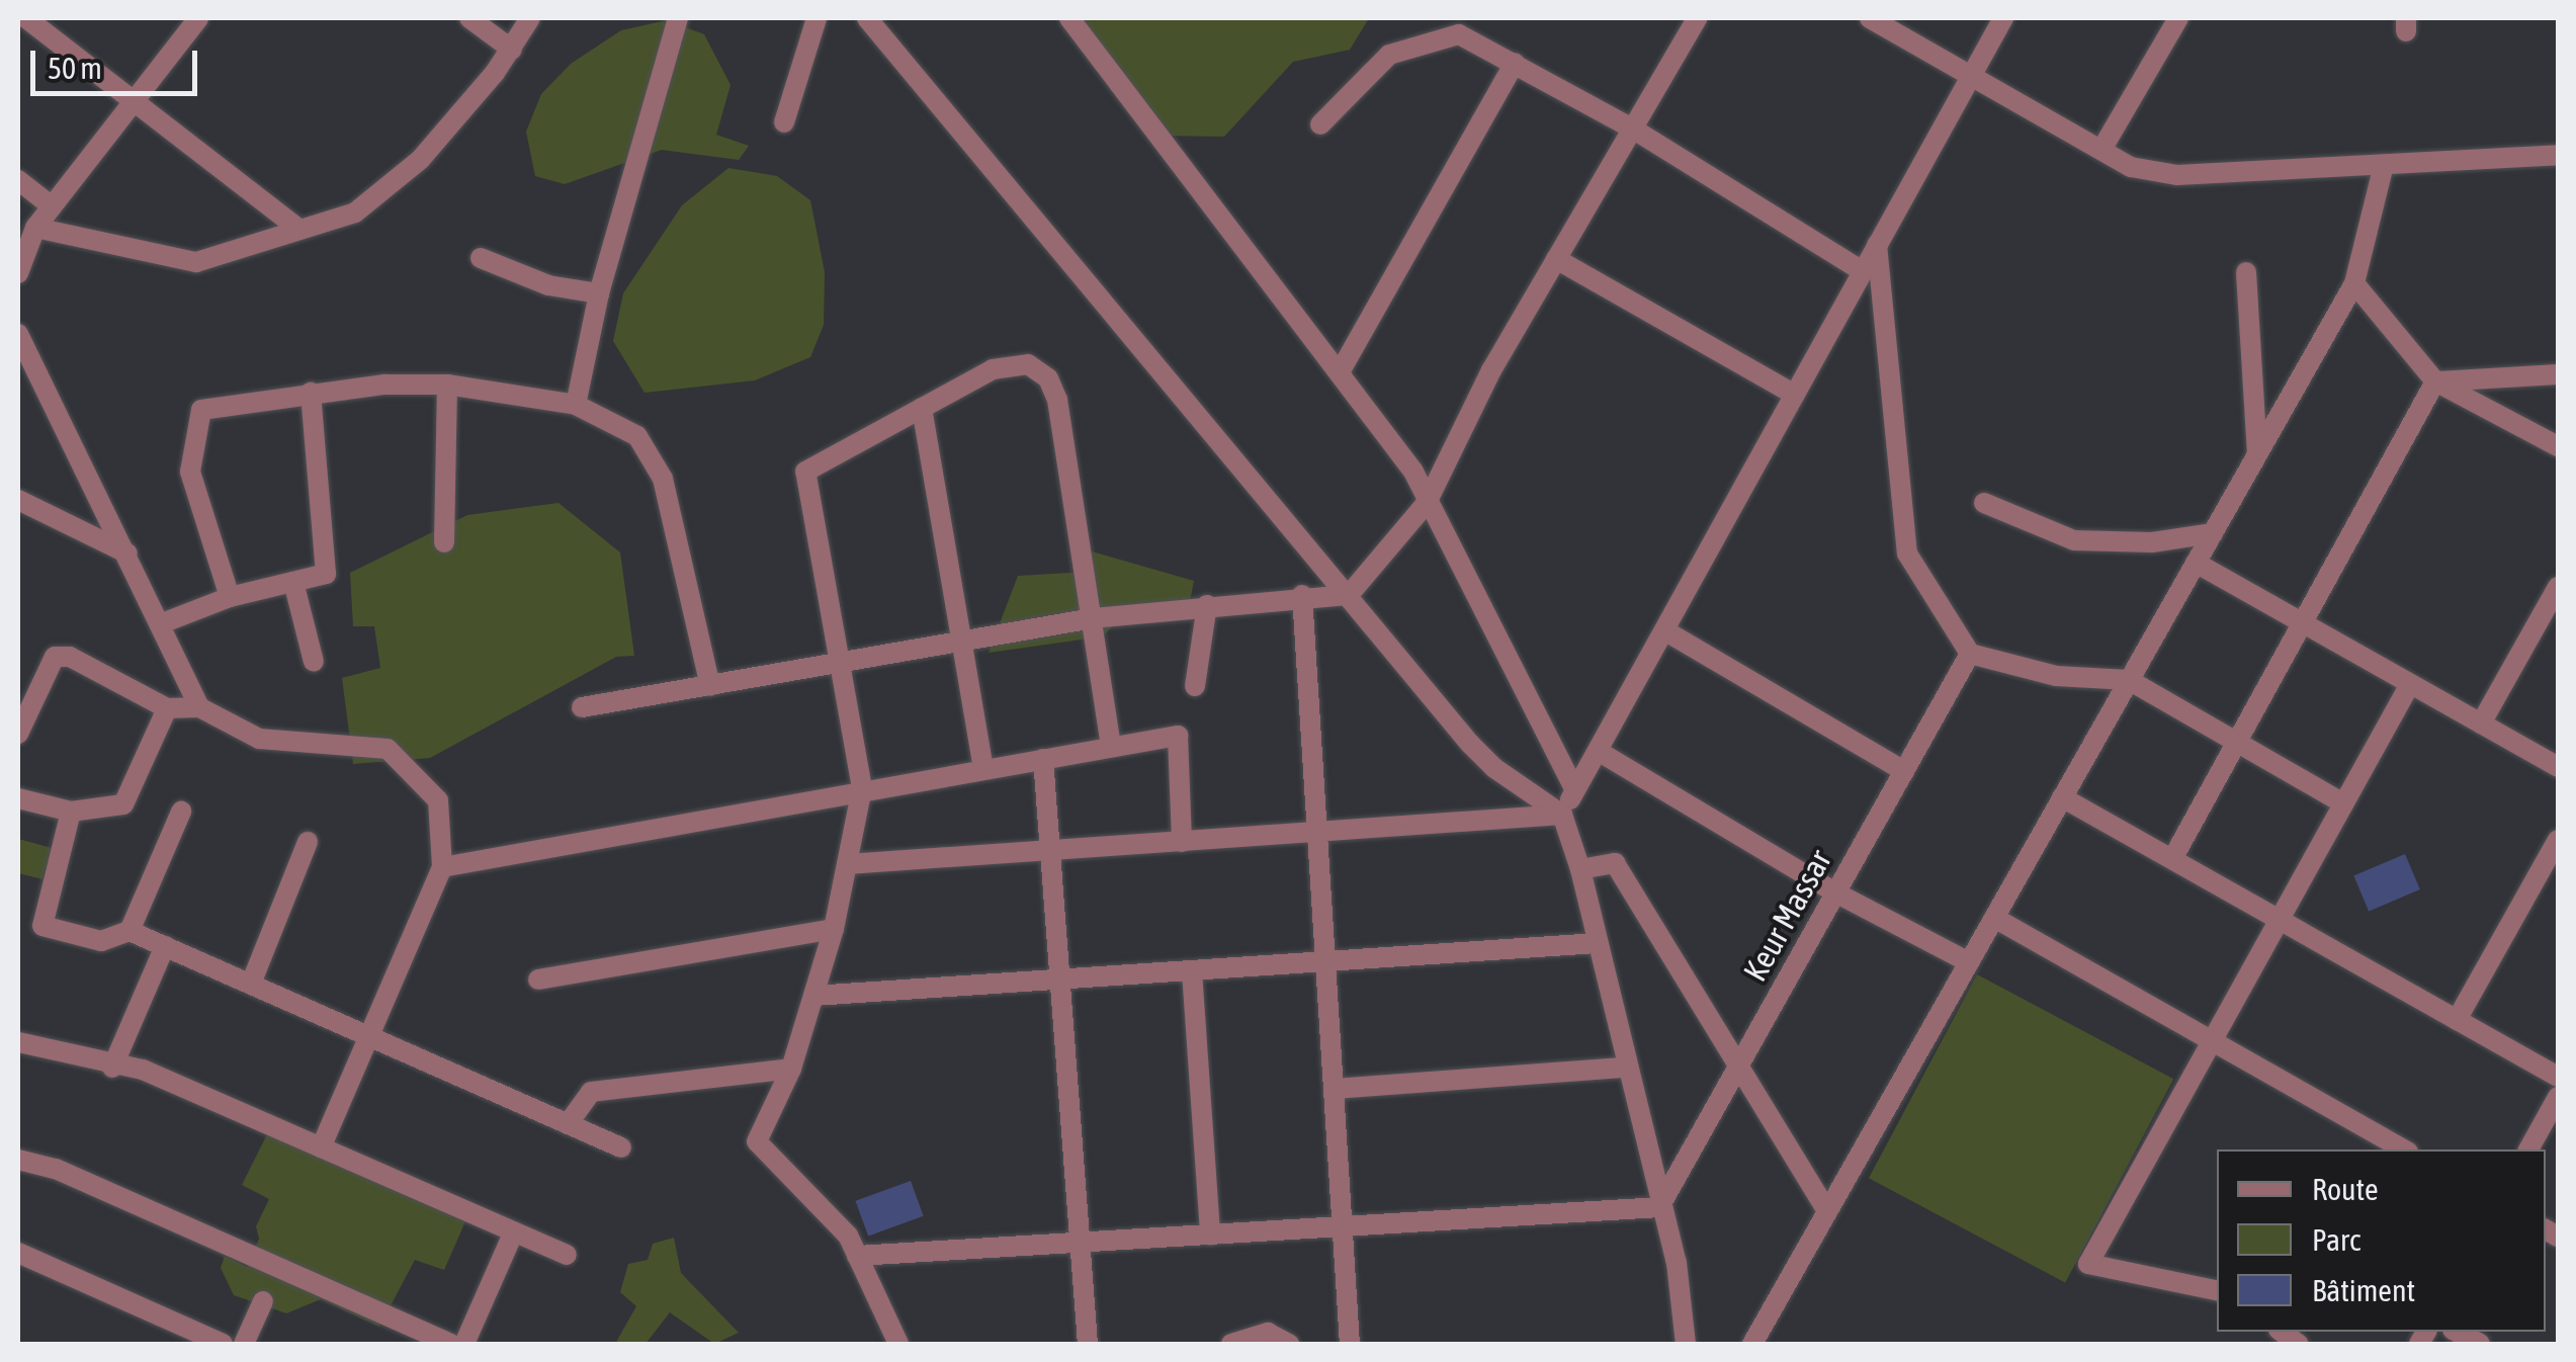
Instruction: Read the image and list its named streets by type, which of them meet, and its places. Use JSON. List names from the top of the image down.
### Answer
{
  "streets": {
    "street": ["Keur Massar"]
  },
  "legend": ["Route", "Parc", "Bâtiment"],
  "scale_bar": "50 m"
}
